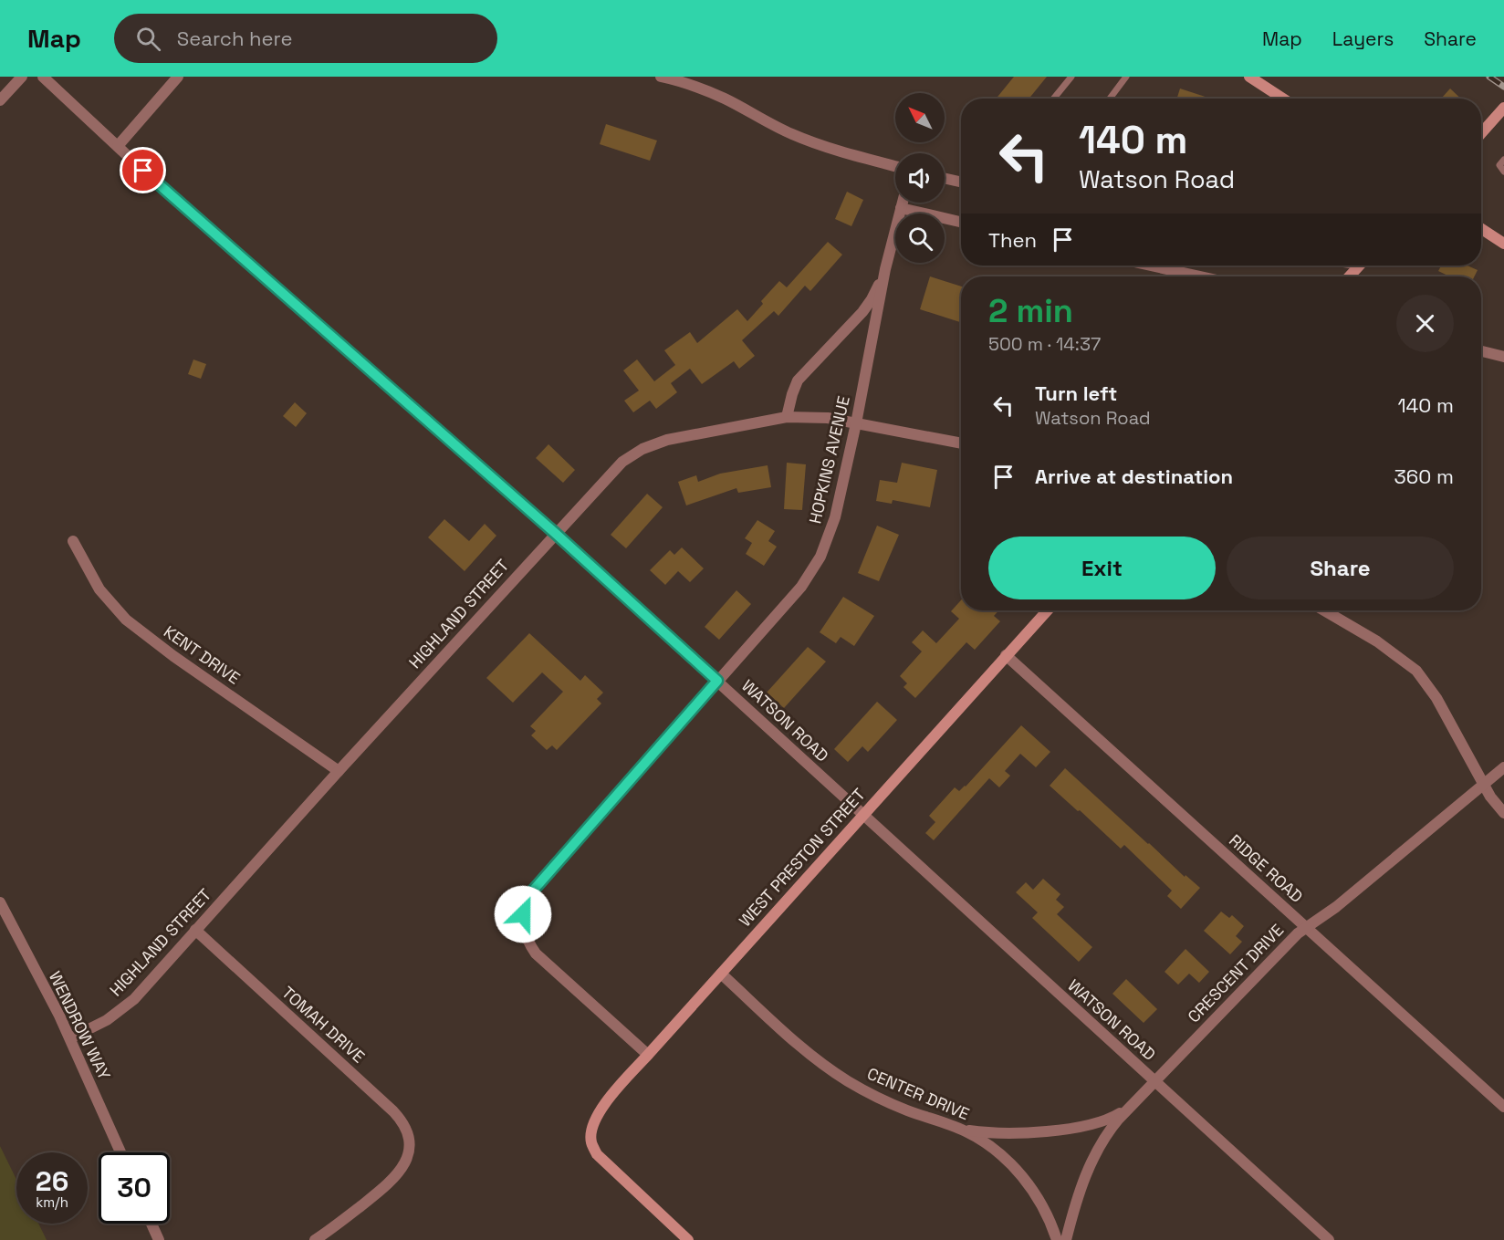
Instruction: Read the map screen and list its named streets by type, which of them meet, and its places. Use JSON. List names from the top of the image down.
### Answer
{
  "streets": {
    "street": [
      "HOPKINS AVENUE",
      "HIGHLAND STREET",
      "KENT DRIVE",
      "WATSON ROAD",
      "WEST PRESTON STREET",
      "RIDGE ROAD",
      "CRESCENT DRIVE",
      "TOMAH DRIVE",
      "WENDROW WAY",
      "CENTER DRIVE"
    ]
  },
  "crossings": [
    ["HOPKINS AVENUE", "HIGHLAND STREET"],
    ["HOPKINS AVENUE", "WATSON ROAD"],
    ["HOPKINS AVENUE", "WEST PRESTON STREET"],
    ["HIGHLAND STREET", "KENT DRIVE"],
    ["HIGHLAND STREET", "WATSON ROAD"],
    ["HIGHLAND STREET", "TOMAH DRIVE"],
    ["HIGHLAND STREET", "WENDROW WAY"],
    ["WATSON ROAD", "WEST PRESTON STREET"],
    ["WATSON ROAD", "CRESCENT DRIVE"],
    ["WEST PRESTON STREET", "RIDGE ROAD"],
    ["WEST PRESTON STREET", "CENTER DRIVE"],
    ["RIDGE ROAD", "CRESCENT DRIVE"],
    ["CRESCENT DRIVE", "CENTER DRIVE"]
  ],
  "north": "top left",
  "page": {
    "header": "Map",
    "search": "Search here",
    "nav": ["Map", "Layers", "Share"],
    "turn": ["140 m", "Watson Road"],
    "then": "Then",
    "heading": ["2 min", "500 m · 14:37"],
    "list": [
      {
        "name": "Turn left",
        "note": "Watson Road",
        "value": "140 m"
      },
      {
        "name": "Arrive at destination",
        "value": "360 m"
      }
    ],
    "buttons": ["Exit", "Share"],
    "speed": "26 km/h",
    "limit": "30"
  }
}
